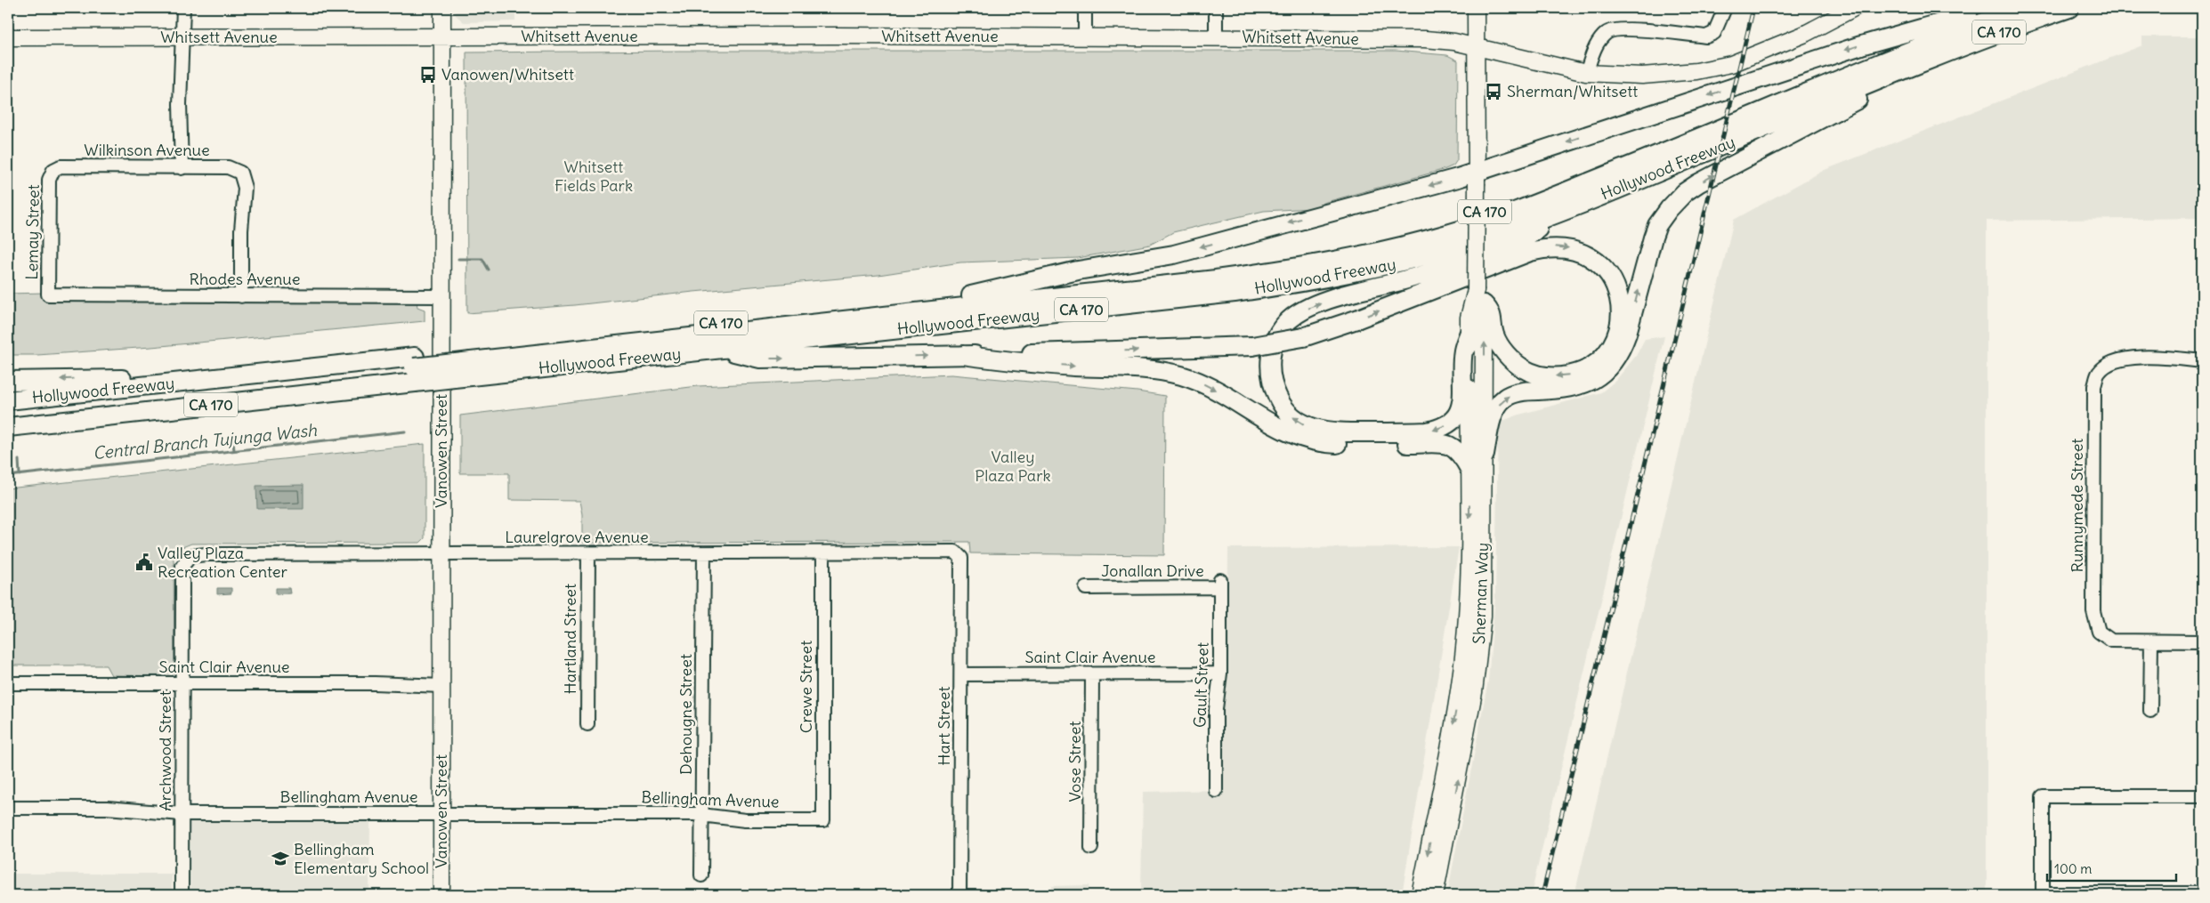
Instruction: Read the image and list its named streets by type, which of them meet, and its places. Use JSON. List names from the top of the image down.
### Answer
{
  "streets": {
    "highway": ["CA 170", "Hollywood Freeway"],
    "main road": ["Whitsett Avenue", "Vanowen Street", "Sherman Way"],
    "street": [
      "Wilkinson Avenue",
      "Lemay Street",
      "Rhodes Avenue",
      "Runnymede Street",
      "Laurelgrove Avenue",
      "Jonallan Drive",
      "Hartland Street",
      "Saint Clair Avenue",
      "Gault Street",
      "Crewe Street",
      "Dehougne Street",
      "Hart Street",
      "Archwood Street",
      "Vose Street",
      "Bellingham Avenue"
    ]
  },
  "crossings": [
    ["Whitsett Avenue", "Vanowen Street"],
    ["Whitsett Avenue", "Sherman Way"],
    ["Wilkinson Avenue", "Lemay Street"],
    ["Wilkinson Avenue", "Rhodes Avenue"],
    ["Lemay Street", "Rhodes Avenue"],
    ["Rhodes Avenue", "Vanowen Street"],
    ["Vanowen Street", "Laurelgrove Avenue"],
    ["Vanowen Street", "Saint Clair Avenue"],
    ["Vanowen Street", "Bellingham Avenue"],
    ["Laurelgrove Avenue", "Hartland Street"],
    ["Laurelgrove Avenue", "Crewe Street"],
    ["Laurelgrove Avenue", "Dehougne Street"],
    ["Laurelgrove Avenue", "Hart Street"],
    ["Laurelgrove Avenue", "Archwood Street"],
    ["Jonallan Drive", "Gault Street"],
    ["Saint Clair Avenue", "Gault Street"],
    ["Saint Clair Avenue", "Hart Street"],
    ["Saint Clair Avenue", "Archwood Street"],
    ["Saint Clair Avenue", "Vose Street"],
    ["Crewe Street", "Bellingham Avenue"],
    ["Dehougne Street", "Bellingham Avenue"],
    ["Archwood Street", "Bellingham Avenue"]
  ],
  "water": ["Central Branch Tujunga Wash"],
  "parks": ["Whitsett Fields Park", "Valley Plaza Park"],
  "places": {
    "bus stop": ["Vanowen/Whitsett", "Sherman/Whitsett"],
    "public building": ["Valley Plaza Recreation Center"],
    "school or university": ["Bellingham Elementary School"]
  },
  "scale_bar": "100 m"
}
